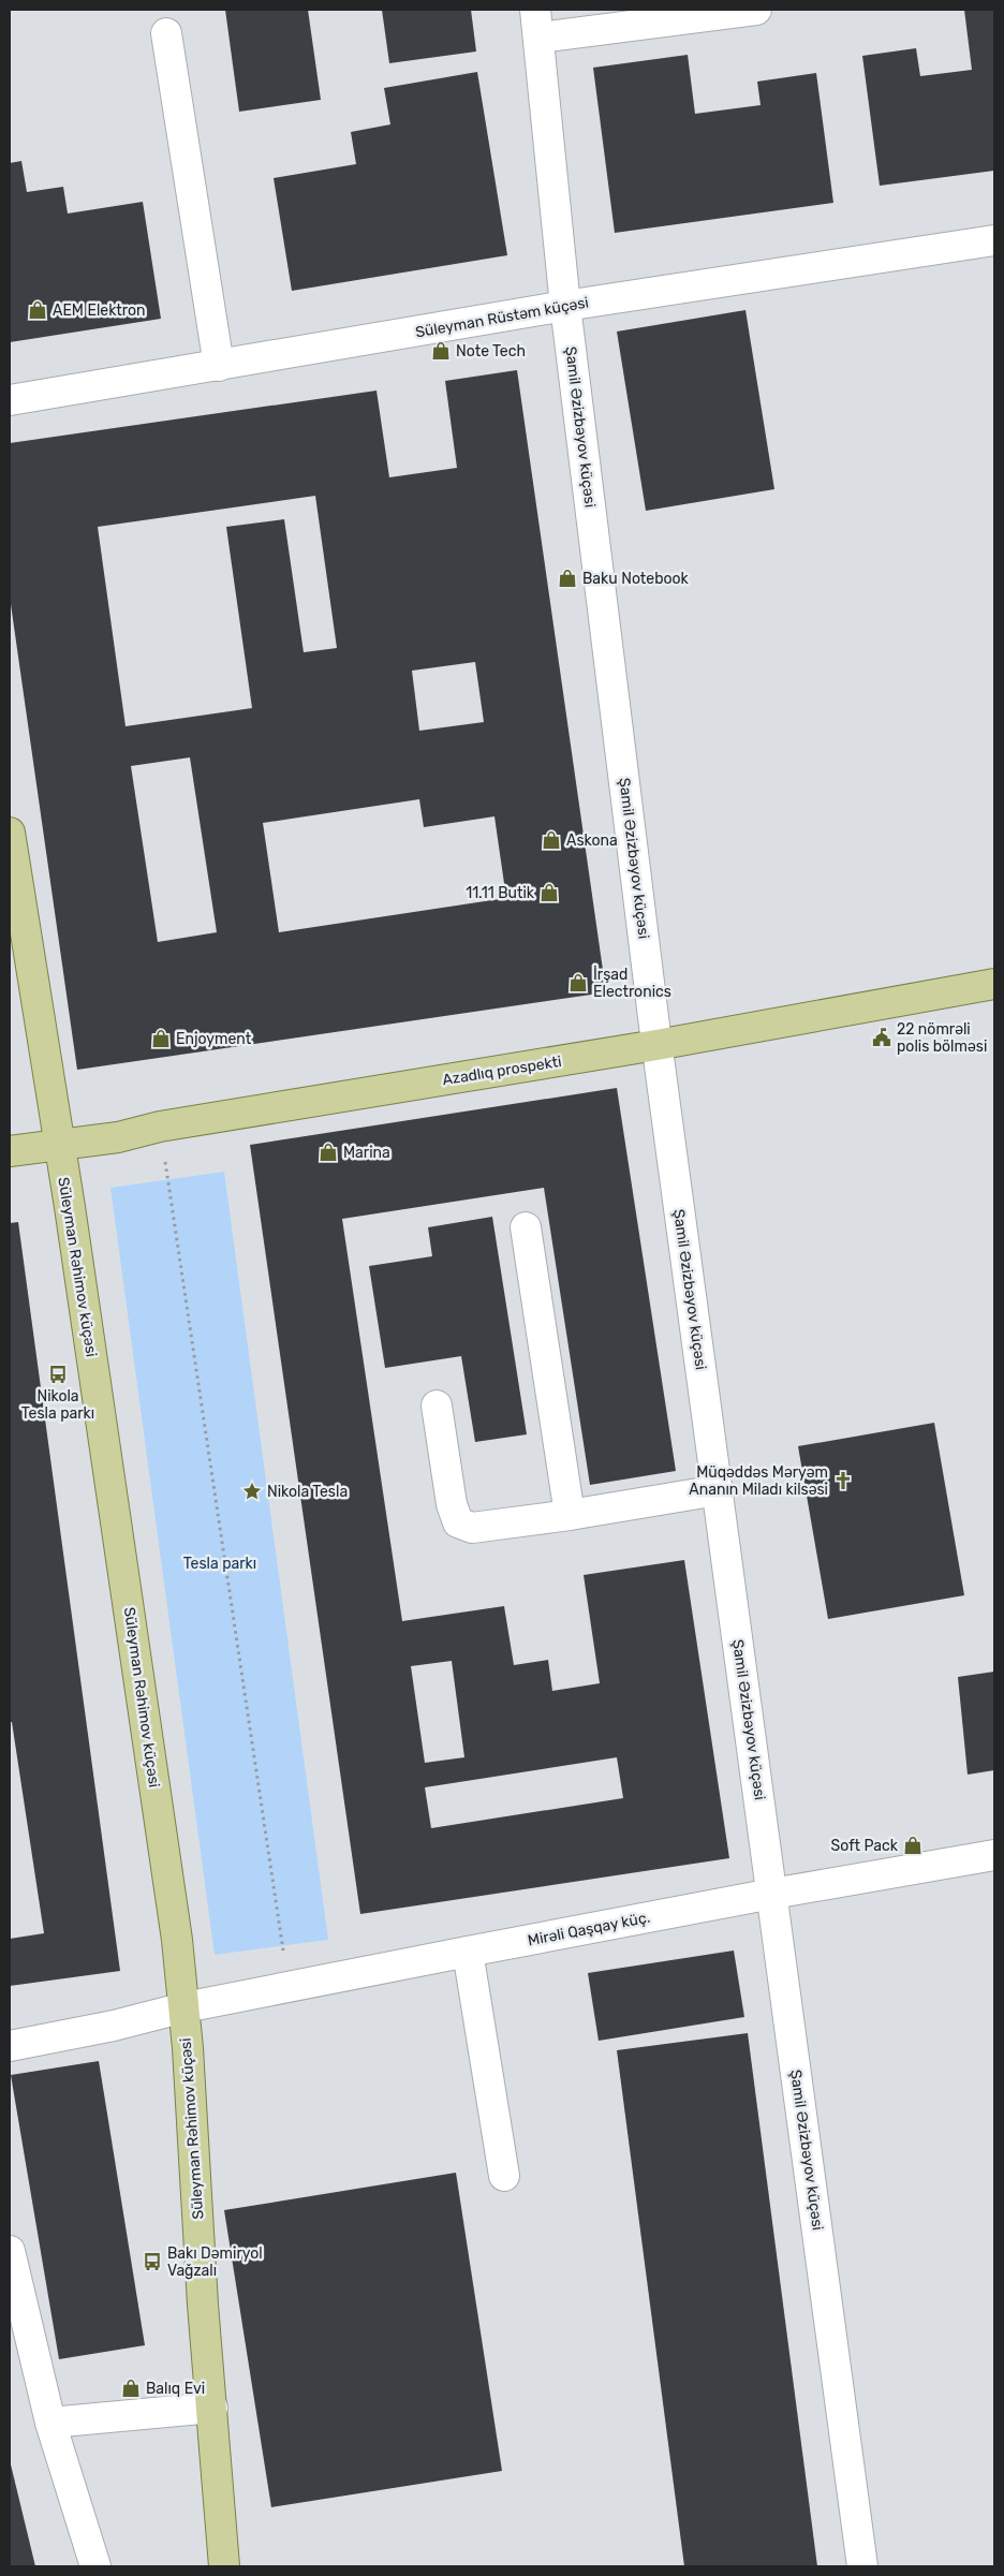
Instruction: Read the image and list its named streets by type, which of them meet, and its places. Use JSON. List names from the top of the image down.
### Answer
{
  "streets": {
    "main road": ["Azadlıq prospekti", "Süleyman Rəhimov küçəsi"],
    "street": ["Süleyman Rüstəm küçəsi", "Şamil Əzizbəyov küçəsi", "Mirəli Qaşqay küç."]
  },
  "crossings": [
    ["Süleyman Rüstəm küçəsi", "Şamil Əzizbəyov küçəsi"],
    ["Şamil Əzizbəyov küçəsi", "Azadlıq prospekti"],
    ["Şamil Əzizbəyov küçəsi", "Mirəli Qaşqay küç."],
    ["Azadlıq prospekti", "Süleyman Rəhimov küçəsi"],
    ["Süleyman Rəhimov küçəsi", "Mirəli Qaşqay küç."]
  ],
  "parks": ["Tesla parkı"],
  "places": {
    "shop": [
      "AEM Elektron",
      "Note Tech",
      "Baku Notebook",
      "Askona",
      "11.11 Butik",
      "İrşad Electronics",
      "Enjoyment",
      "Marina",
      "Soft Pack",
      "Balıq Evi"
    ],
    "public building": ["22 nömrəli polis bölməsi"],
    "bus stop": ["Nikola Tesla parkı", "Bakı Dəmiryol Vağzalı"],
    "church": ["Müqəddəs Məryəm Ananın Miladı kilsəsi"],
    "place": ["Nikola Tesla"]
  }
}
